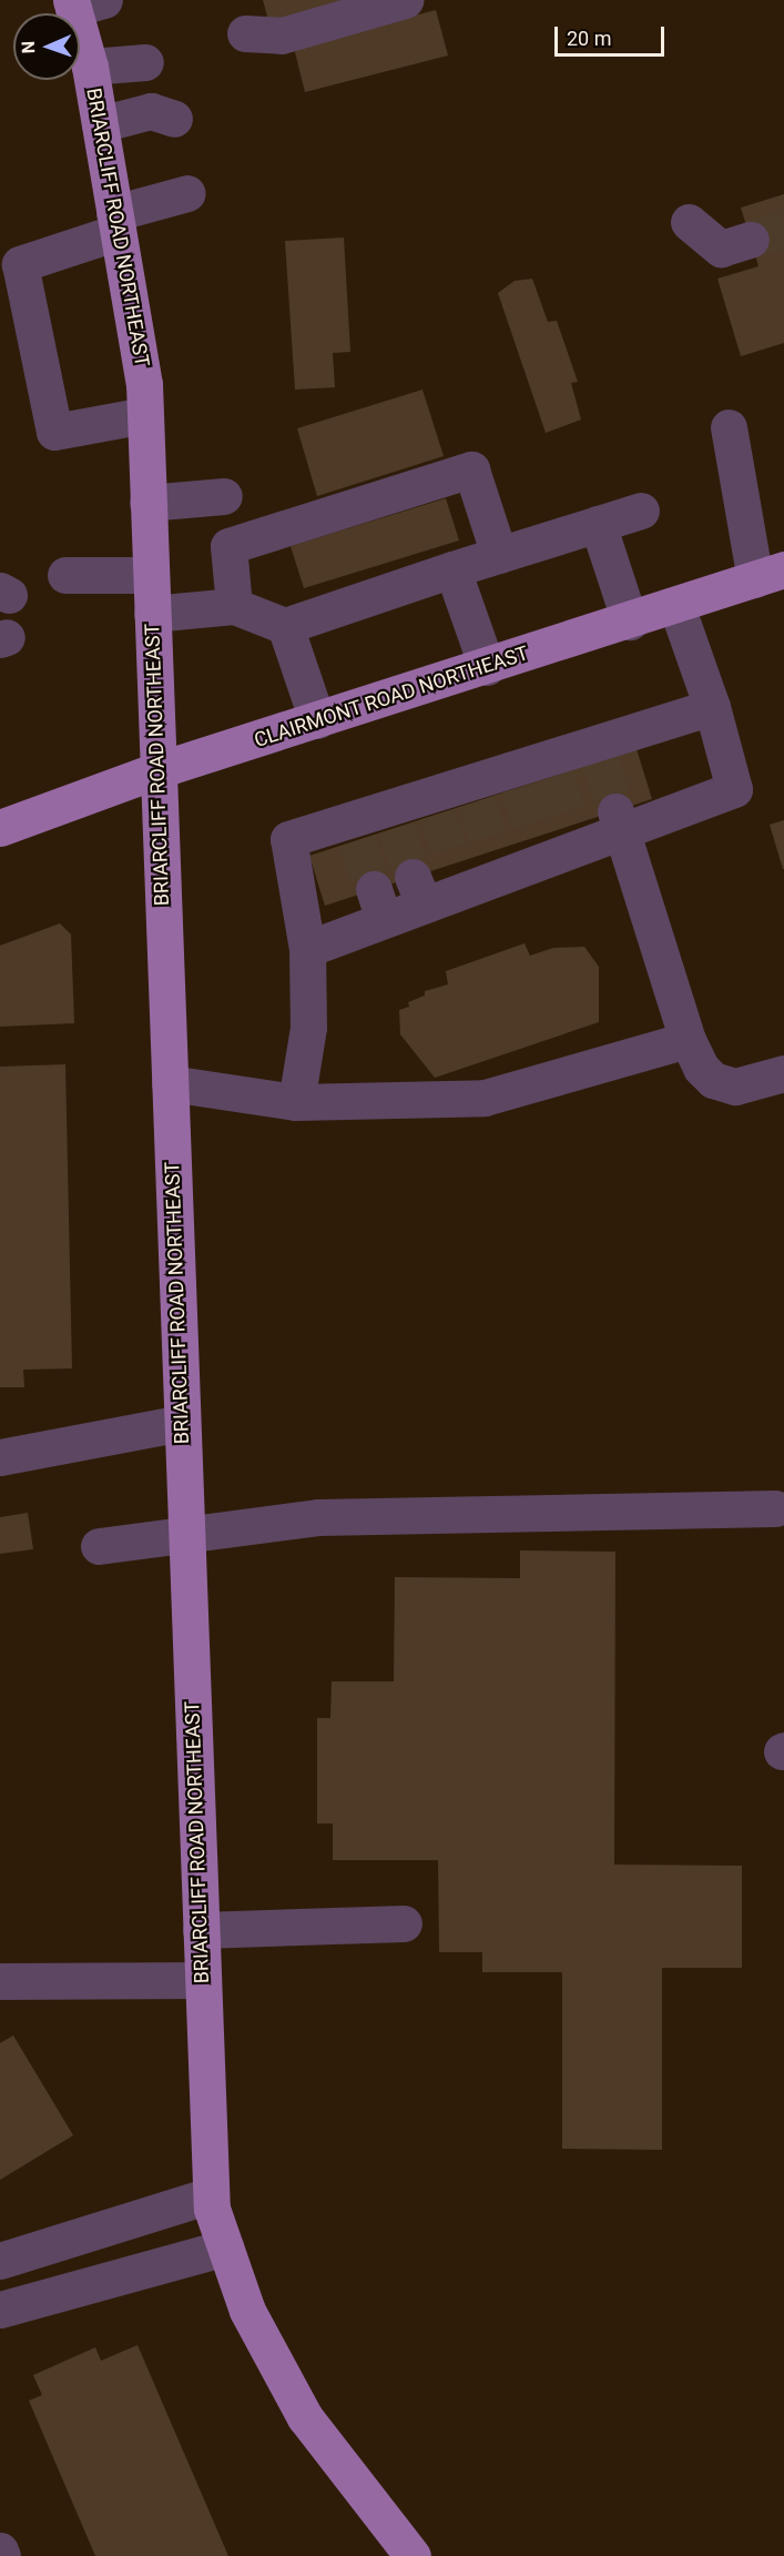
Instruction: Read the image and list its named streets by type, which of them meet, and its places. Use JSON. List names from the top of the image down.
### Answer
{
  "streets": {
    "main road": ["BRIARCLIFF ROAD NORTHEAST", "CLAIRMONT ROAD NORTHEAST"]
  },
  "crossings": [
    ["BRIARCLIFF ROAD NORTHEAST", "CLAIRMONT ROAD NORTHEAST"]
  ],
  "scale_bar": "20 m",
  "north": "left"
}
